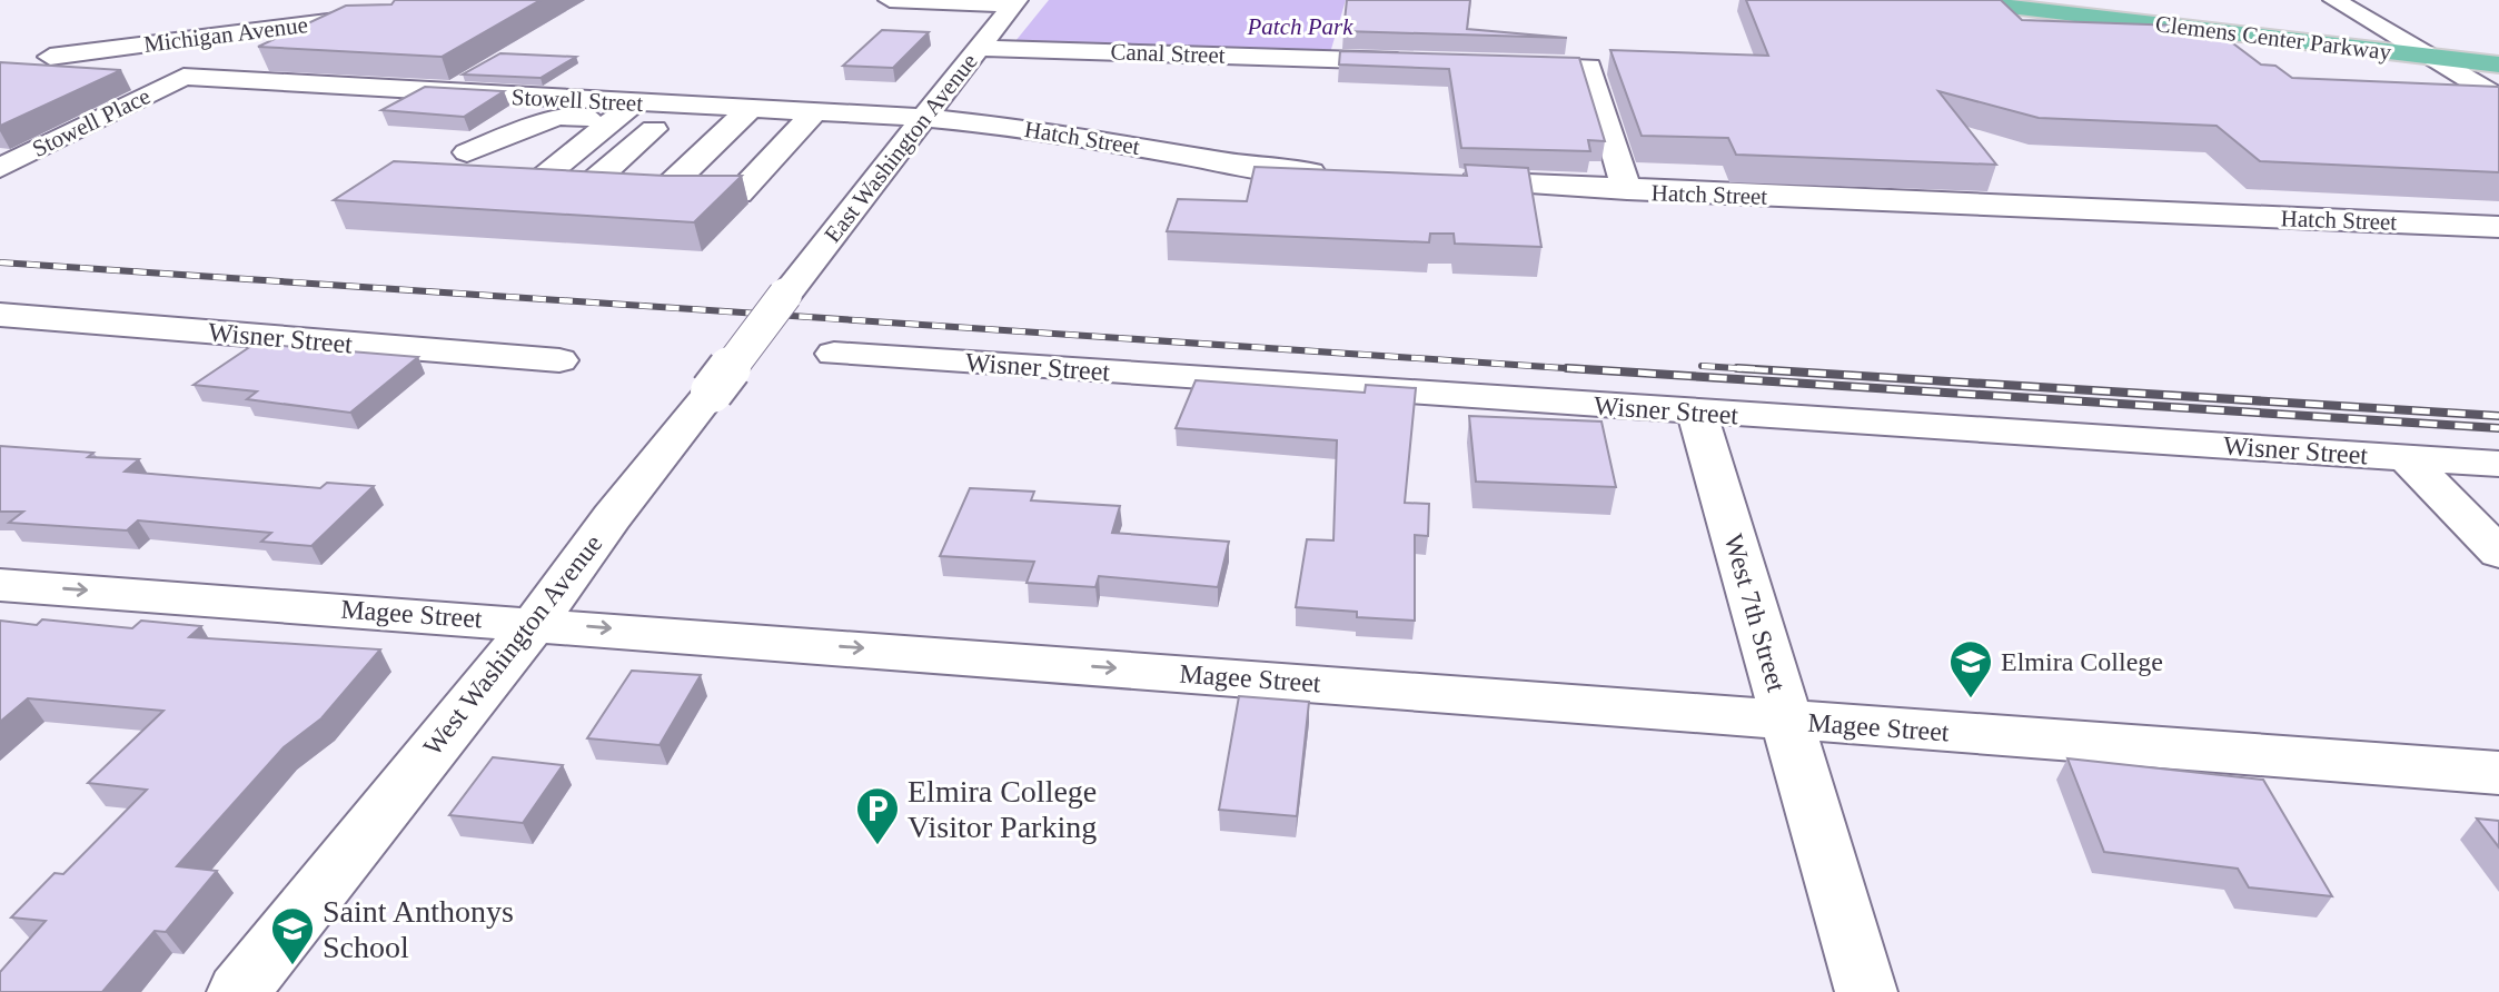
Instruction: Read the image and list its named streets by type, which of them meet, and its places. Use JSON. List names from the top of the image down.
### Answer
{
  "streets": {
    "main road": ["Clemens Center Parkway"],
    "street": [
      "Michigan Avenue",
      "Canal Street",
      "Stowell Street",
      "Stowell Place",
      "Hatch Street",
      "East Washington Avenue",
      "Wisner Street",
      "West 7th Street",
      "Magee Street",
      "West Washington Avenue"
    ]
  },
  "crossings": [
    ["Canal Street", "East Washington Avenue"],
    ["Stowell Street", "Stowell Place"],
    ["Stowell Street", "Hatch Street"],
    ["Stowell Street", "East Washington Avenue"],
    ["Hatch Street", "East Washington Avenue"],
    ["East Washington Avenue", "West Washington Avenue"],
    ["Wisner Street", "West 7th Street"],
    ["West 7th Street", "Magee Street"],
    ["Magee Street", "West Washington Avenue"]
  ],
  "one_way": ["Magee Street"],
  "parks": ["Patch Park"],
  "places": {
    "school or university": ["Elmira College", "Saint Anthonys School"],
    "parking": ["Elmira College Visitor Parking"]
  }
}
